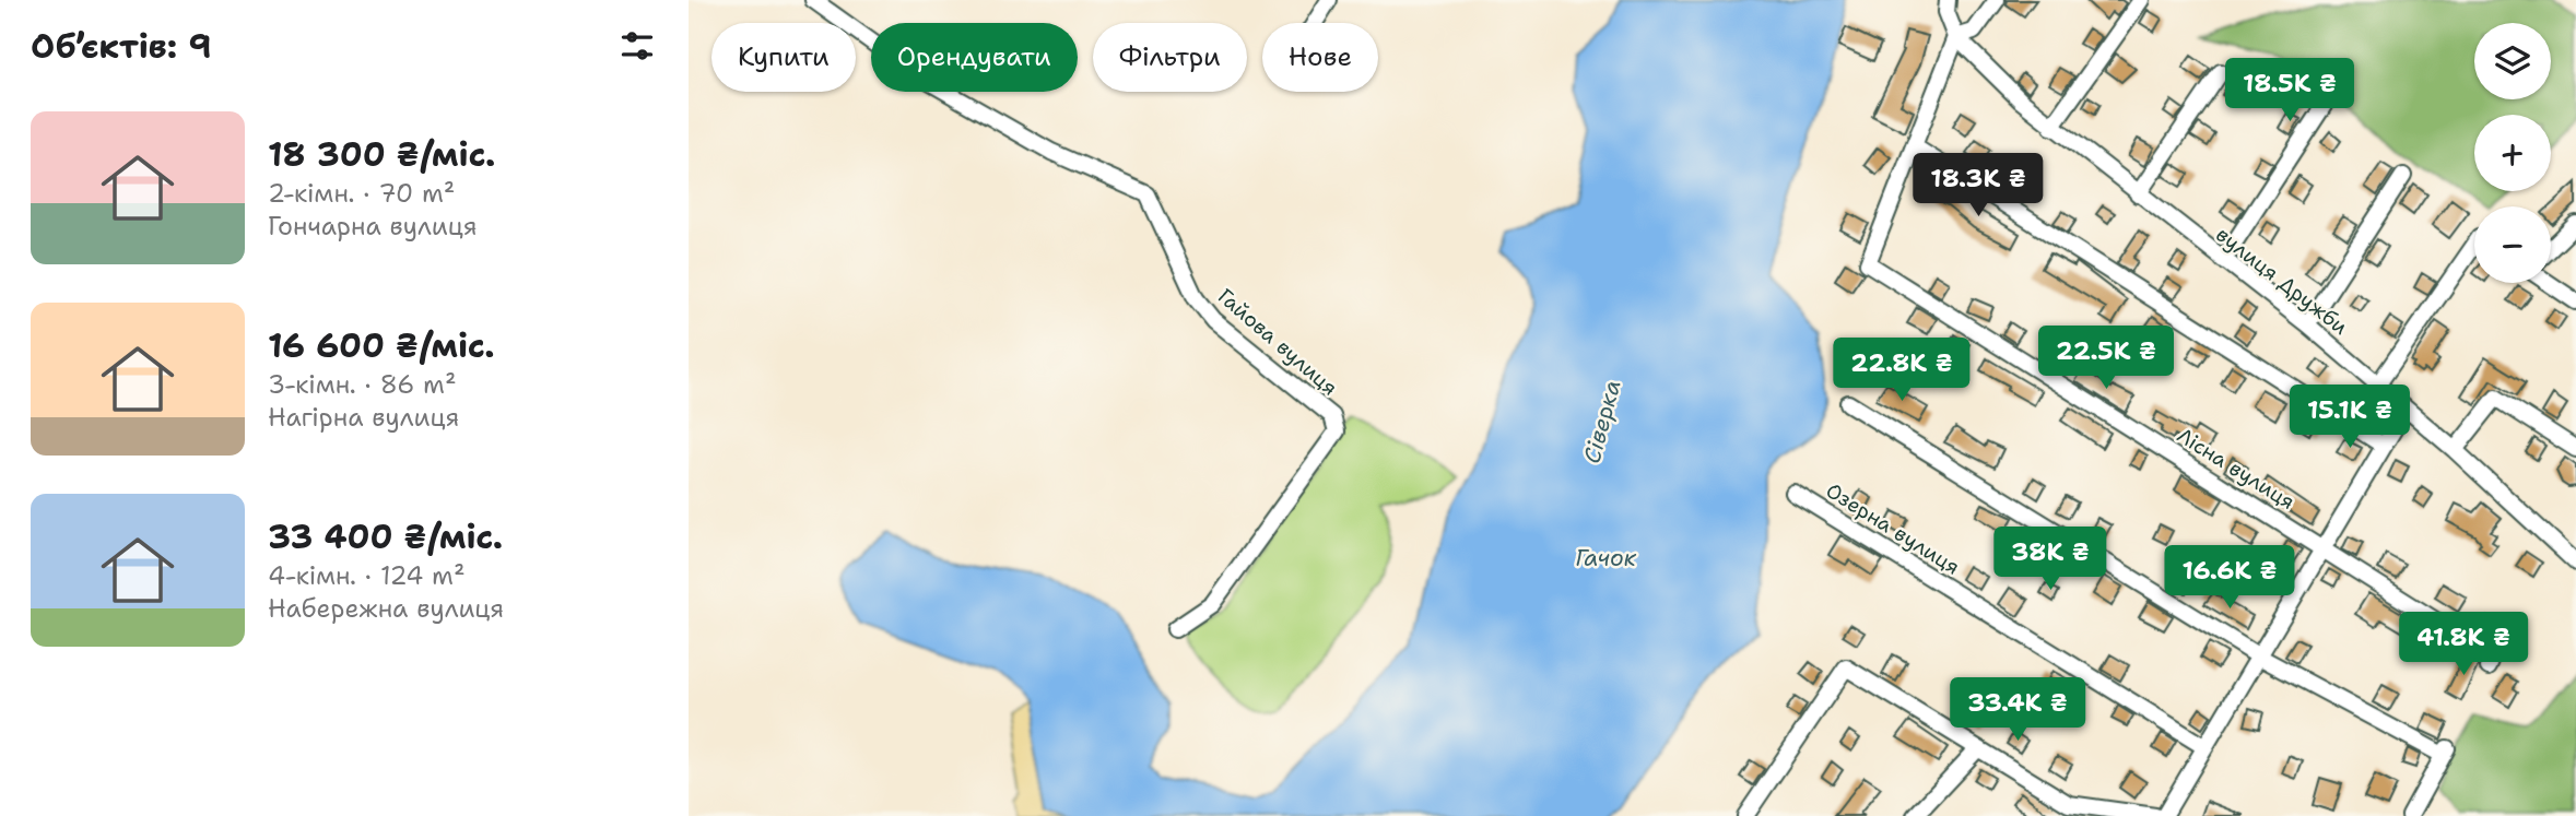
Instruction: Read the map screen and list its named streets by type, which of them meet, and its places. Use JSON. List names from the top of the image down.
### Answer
{
  "streets": {
    "street": [
      "вулиця Дружби",
      "Гайова вулиця",
      "Лісна вулиця",
      "Озерна вулиця"
    ]
  },
  "water": ["Сіверка", "Гачок"],
  "page": {
    "heading": "Об’єктів: 9",
    "map_buttons": ["+", "−"],
    "chip": [
      "Купити",
      "Орендувати",
      "Фільтри",
      "Нове"
    ],
    "price": [
      "18.5K ₴",
      "18.3K ₴",
      "22.5K ₴",
      "22.8K ₴",
      "15.1K ₴",
      "38K ₴",
      "16.6K ₴",
      "41.8K ₴",
      "33.4K ₴"
    ],
    "list": [
      {
        "name": "18 300 ₴/міс.",
        "note": "2-кімн. · 70 m² · Гончарна вулиця"
      },
      {
        "name": "16 600 ₴/міс.",
        "note": "3-кімн. · 86 m² · Нагірна вулиця"
      },
      {
        "name": "33 400 ₴/міс.",
        "note": "4-кімн. · 124 m² · Набережна вулиця"
      }
    ]
  }
}
